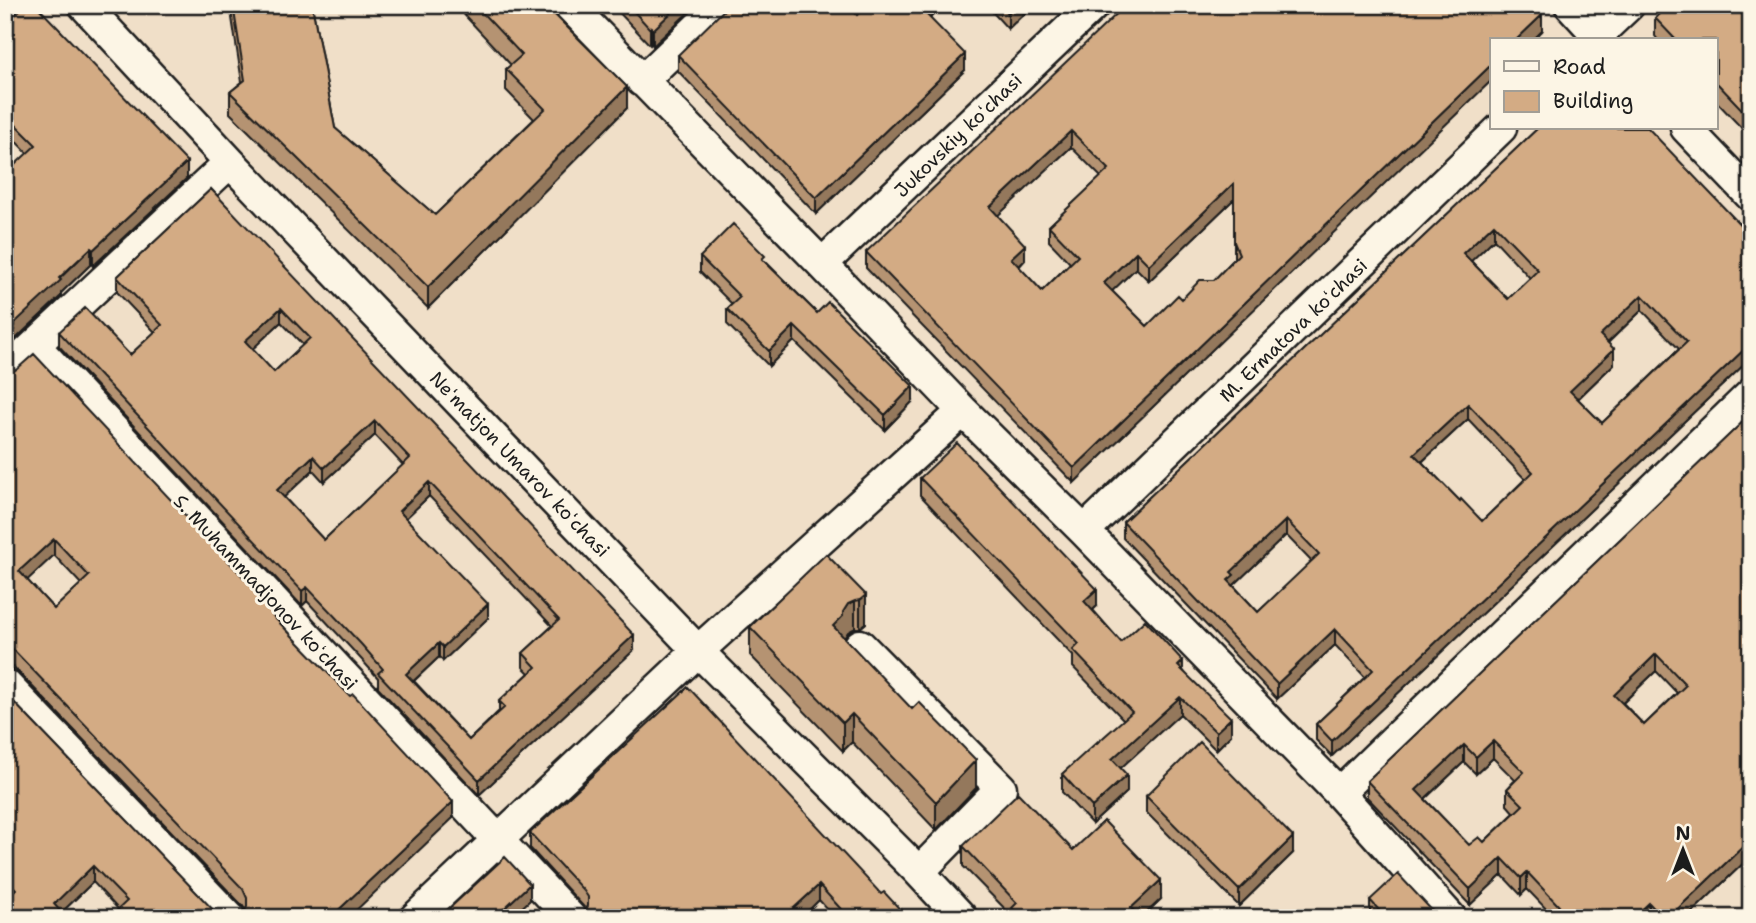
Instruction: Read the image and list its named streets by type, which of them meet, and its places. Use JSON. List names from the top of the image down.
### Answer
{
  "streets": {
    "street": [
      "Jukovskiy koʻchasi",
      "M. Ermatova koʻchasi",
      "Neʻmatjon Umarov koʻchasi",
      "S. Muhammadjonov koʻchasi"
    ]
  },
  "legend": ["Road", "Building"],
  "north": "top"
}
